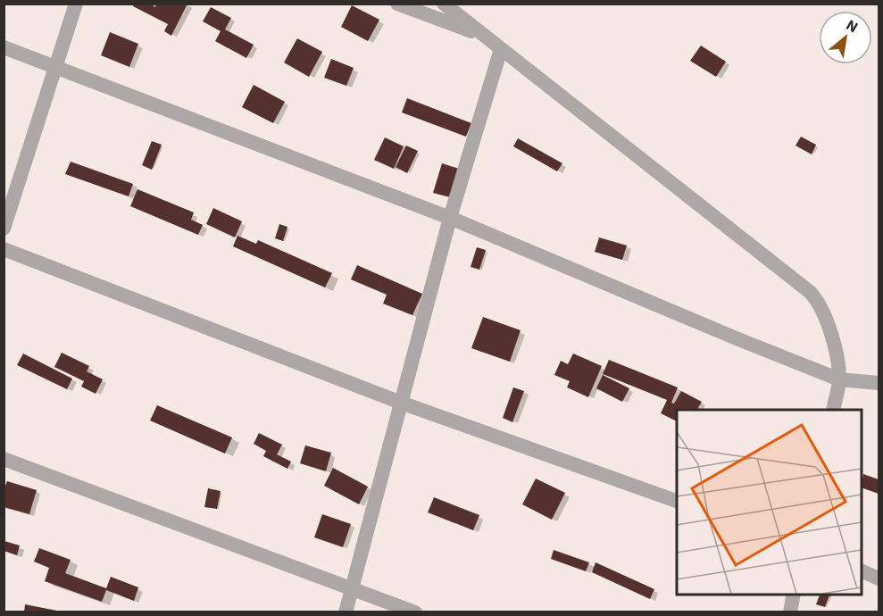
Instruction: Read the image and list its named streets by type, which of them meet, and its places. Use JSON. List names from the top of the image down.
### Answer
{
  "north": "top right"
}
